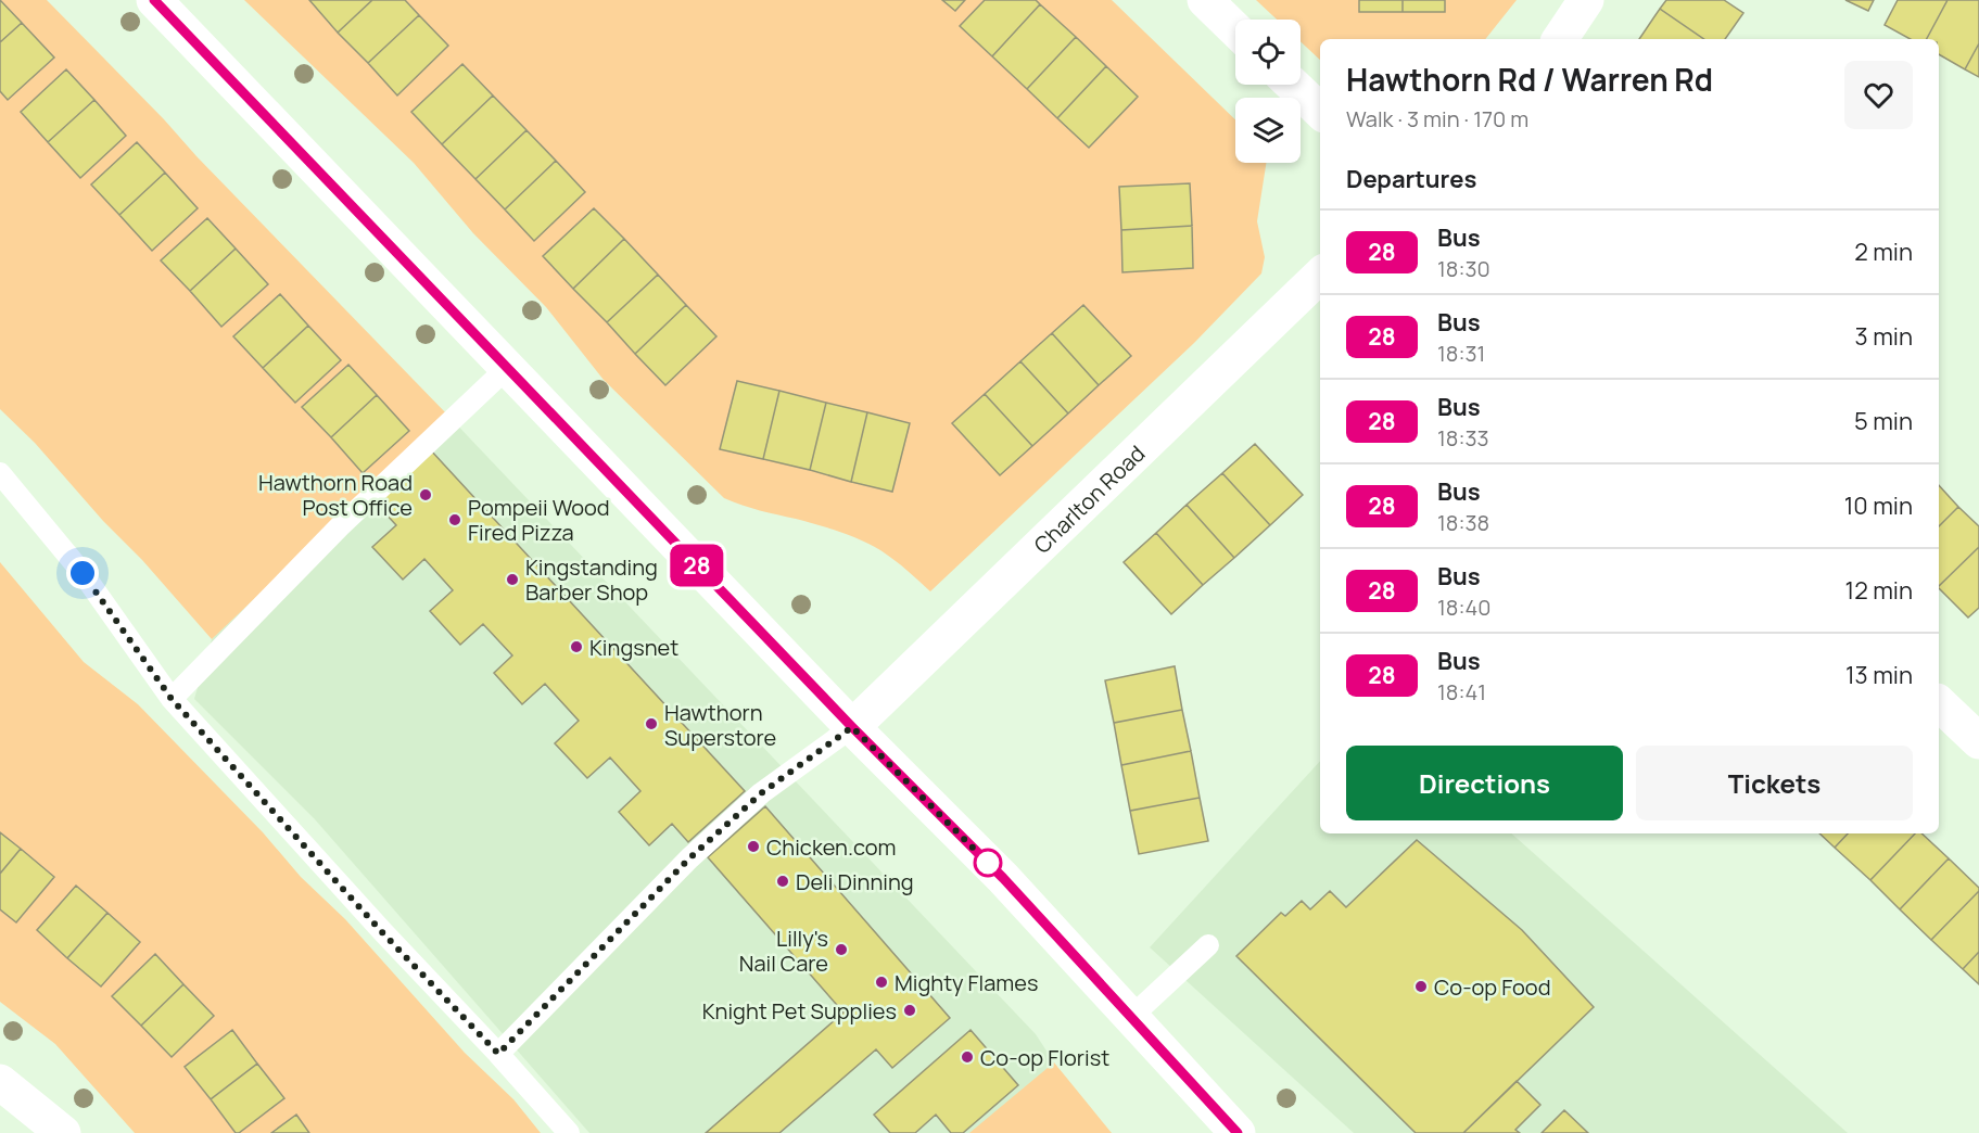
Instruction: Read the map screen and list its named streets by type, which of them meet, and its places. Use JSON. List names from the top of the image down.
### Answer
{
  "streets": {
    "street": ["Charlton Road"]
  },
  "places": [
    "Hawthorn Road Post Office",
    "Pompeii Wood Fired Pizza",
    "Kingstanding Barber Shop",
    "Kingsnet",
    "Hawthorn Superstore",
    "Chicken.com",
    "Deli Dinning",
    "Lilly's Nail Care",
    "Mighty Flames",
    "Co-op Food",
    "Knight Pet Supplies",
    "Co-op Florist"
  ],
  "lines": ["bus line 28"],
  "page": {
    "on_map": "28",
    "heading": [
      ["Hawthorn Rd / Warren Rd", "Walk · 3 min · 170 m"],
      "Departures"
    ],
    "list": [
      {
        "mark": "28",
        "name": "Bus",
        "note": "18:30",
        "value": "2 min"
      },
      {
        "mark": "28",
        "name": "Bus",
        "note": "18:31",
        "value": "3 min"
      },
      {
        "mark": "28",
        "name": "Bus",
        "note": "18:33",
        "value": "5 min"
      },
      {
        "mark": "28",
        "name": "Bus",
        "note": "18:38",
        "value": "10 min"
      },
      {
        "mark": "28",
        "name": "Bus",
        "note": "18:40",
        "value": "12 min"
      },
      {
        "mark": "28",
        "name": "Bus",
        "note": "18:41",
        "value": "13 min"
      }
    ],
    "buttons": ["Directions", "Tickets"]
  }
}
